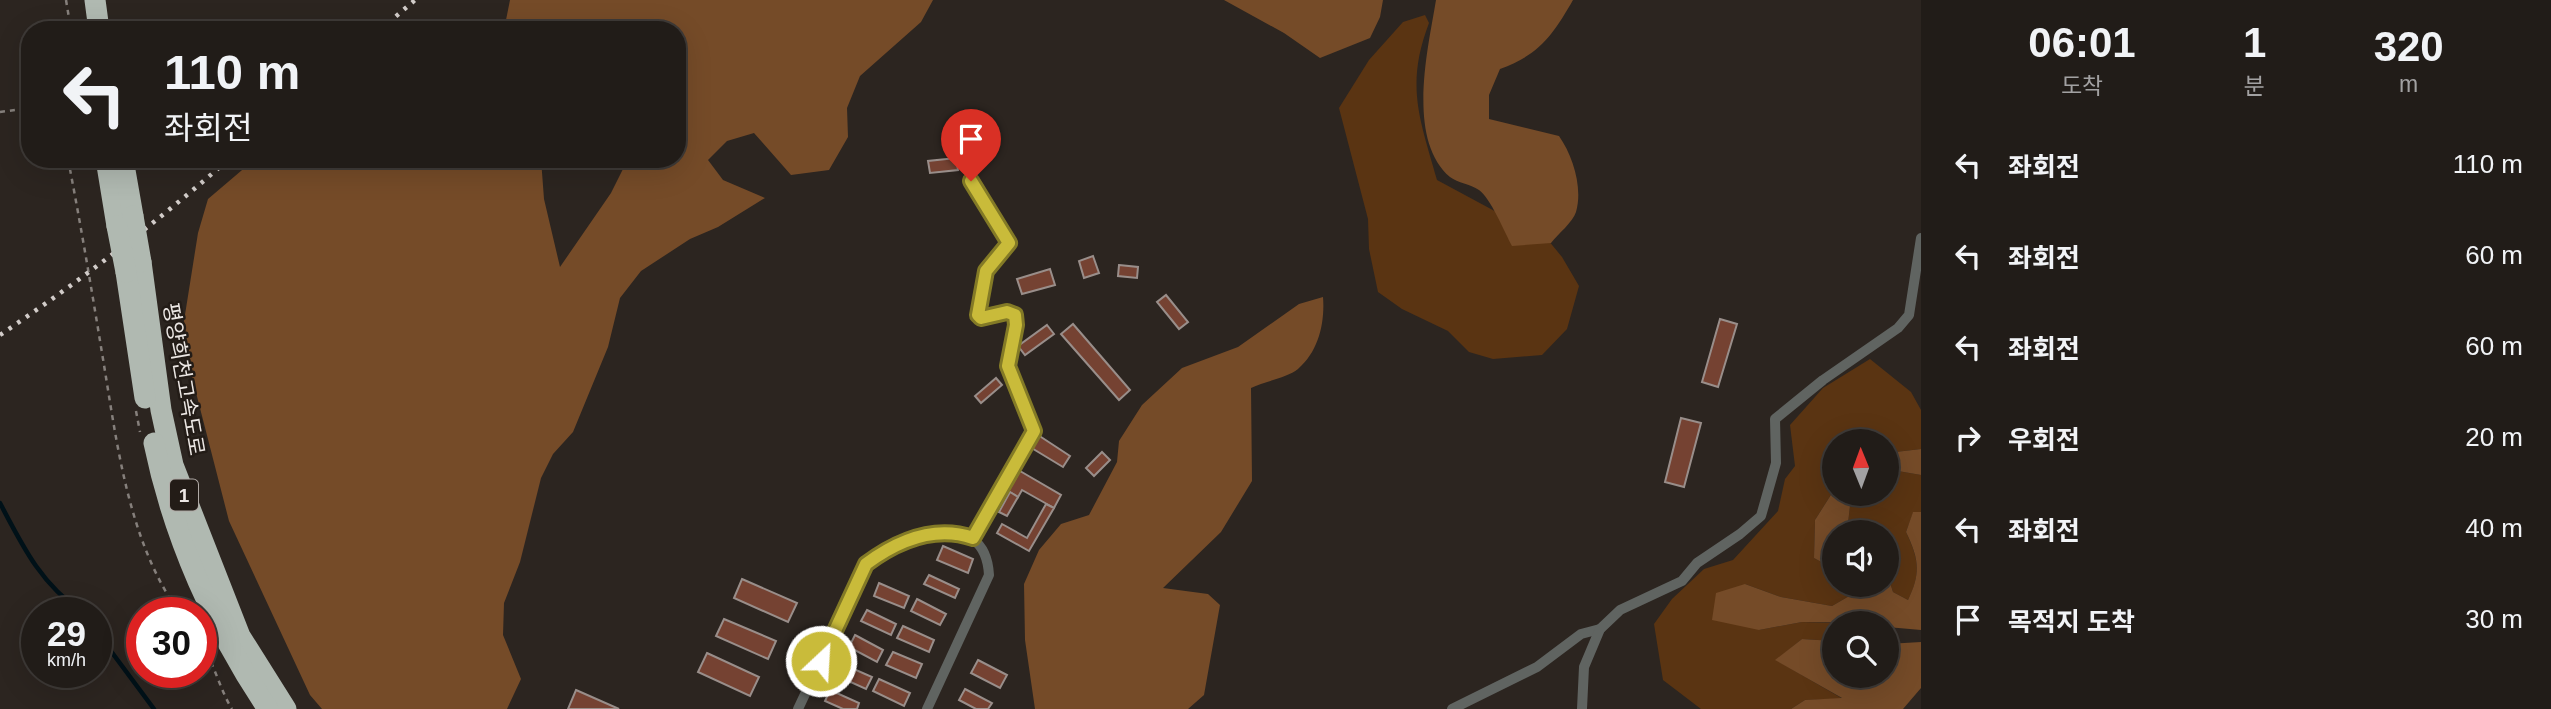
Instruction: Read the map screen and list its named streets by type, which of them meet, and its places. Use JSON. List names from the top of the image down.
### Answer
{
  "streets": {
    "highway": ["평양희천고속도로", "1"]
  },
  "north": "top",
  "page": {
    "eta": [
      "06:01",
      "도착",
      "1",
      "분",
      "320",
      "m"
    ],
    "turn": ["110 m", "좌회전"],
    "list": [
      {
        "name": "좌회전",
        "value": "110 m"
      },
      {
        "name": "좌회전",
        "value": "60 m"
      },
      {
        "name": "좌회전",
        "value": "60 m"
      },
      {
        "name": "우회전",
        "value": "20 m"
      },
      {
        "name": "좌회전",
        "value": "40 m"
      },
      {
        "name": "목적지 도착",
        "value": "30 m"
      }
    ],
    "speed": "29 km/h",
    "limit": "30"
  }
}
